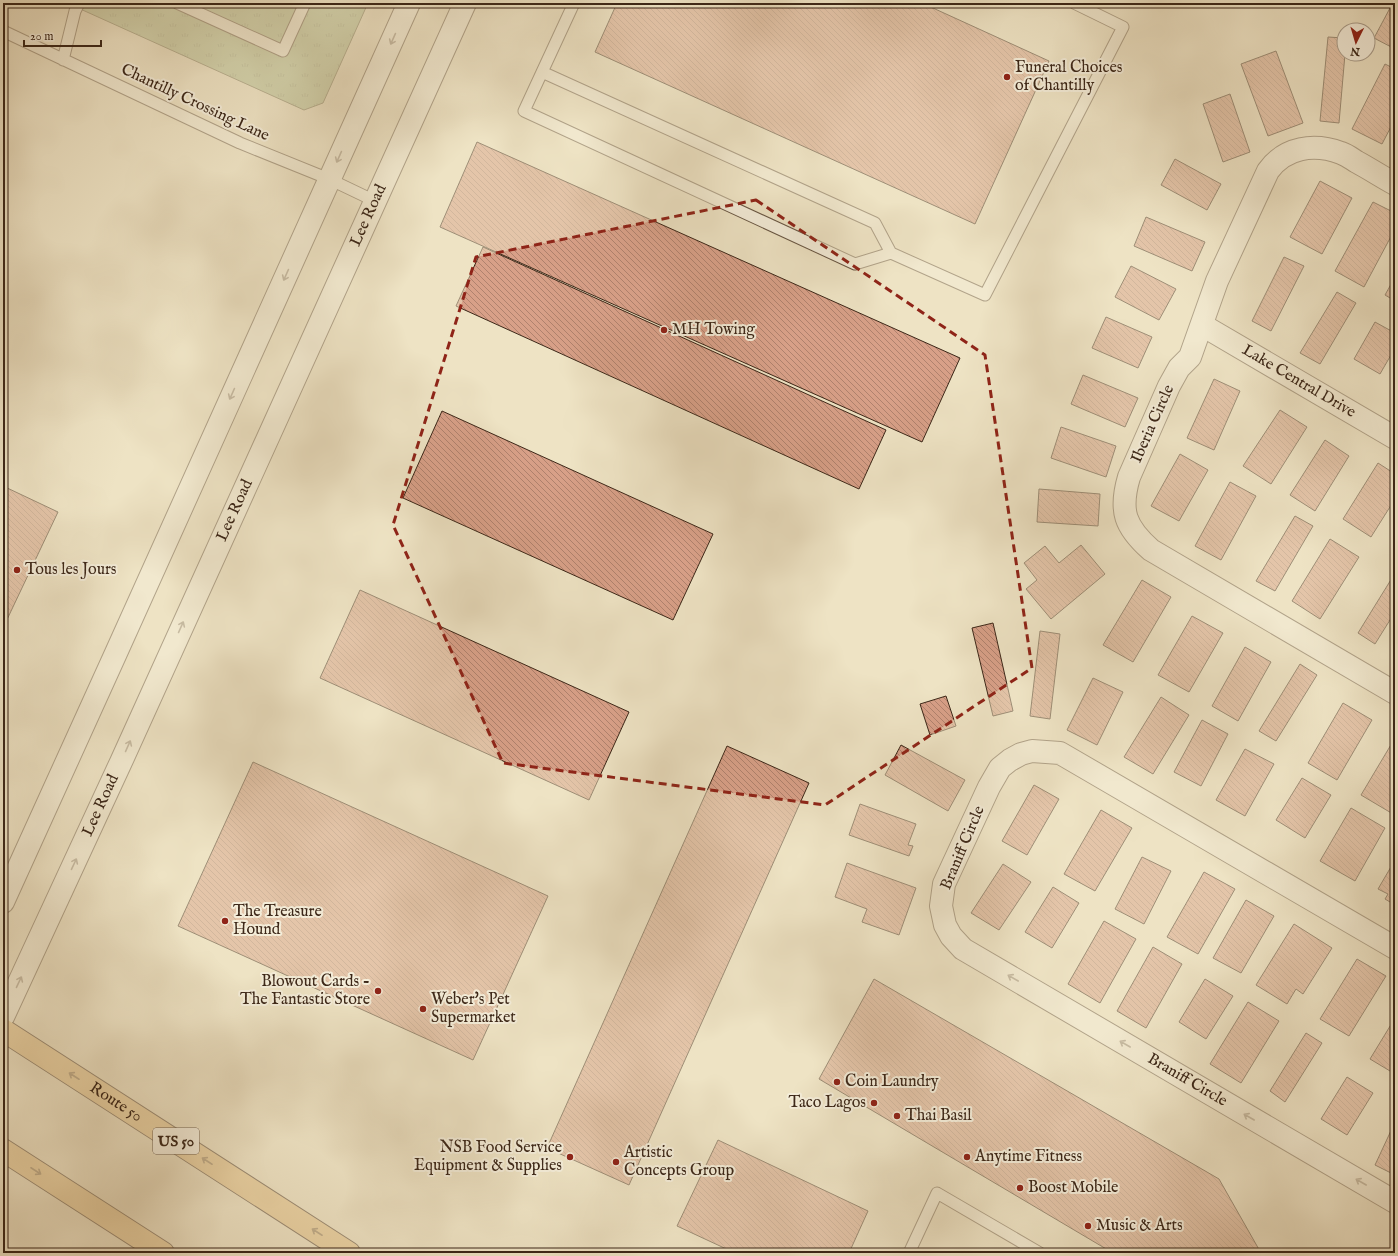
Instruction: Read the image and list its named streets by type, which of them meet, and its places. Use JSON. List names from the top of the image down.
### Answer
{
  "streets": {
    "highway": ["Route 50", "US 50"],
    "street": [
      "Lee Road",
      "Lake Central Drive",
      "Iberia Circle",
      "Braniff Circle"
    ],
    "lane": ["Chantilly Crossing Lane"]
  },
  "crossings": [
    ["Chantilly Crossing Lane", "Lee Road"],
    ["Lake Central Drive", "Iberia Circle"]
  ],
  "places": [
    "Funeral Choices of Chantilly",
    "MH Towing",
    "Tous les Jours",
    "The Treasure Hound",
    "Blowout Cards - The Fantastic Store",
    "Weber's Pet Supermarket",
    "Coin Laundry",
    "Taco Lagos",
    "Thai Basil",
    "NSB Food Service Equipment & Supplies",
    "Anytime Fitness",
    "Artistic Concepts Group",
    "Boost Mobile",
    "Music & Arts"
  ],
  "scale_bar": "20 m",
  "north": "bottom"
}
